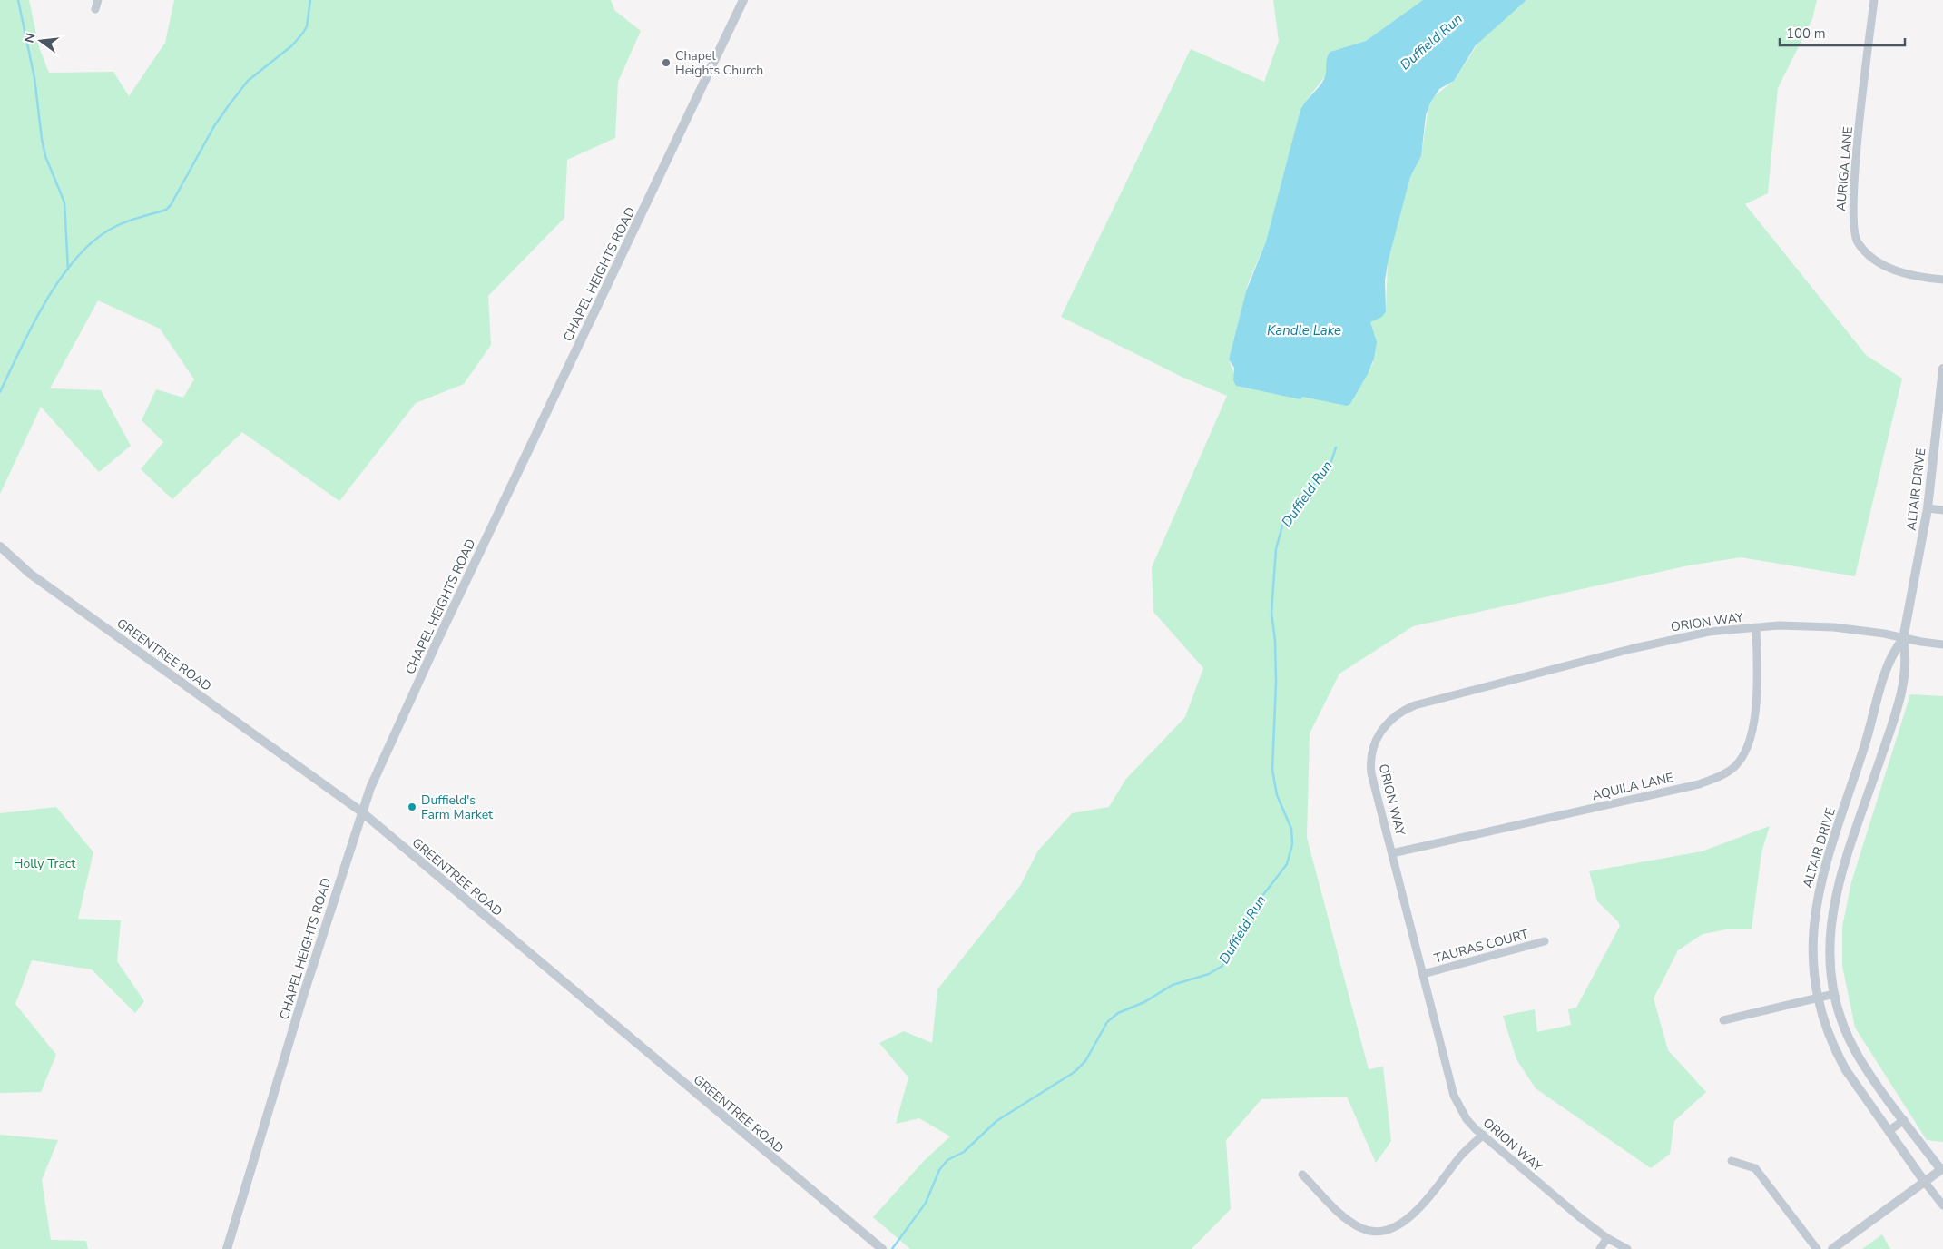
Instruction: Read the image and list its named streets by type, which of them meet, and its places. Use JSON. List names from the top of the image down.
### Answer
{
  "streets": {
    "street": [
      "AURIGA LANE",
      "CHAPEL HEIGHTS ROAD",
      "ALTAIR DRIVE",
      "ORION WAY",
      "GREENTREE ROAD",
      "AQUILA LANE",
      "TAURAS COURT"
    ]
  },
  "crossings": [
    ["CHAPEL HEIGHTS ROAD", "GREENTREE ROAD"],
    ["ALTAIR DRIVE", "ORION WAY"],
    ["ORION WAY", "AQUILA LANE"],
    ["ORION WAY", "TAURAS COURT"]
  ],
  "water": ["Duffield Run", "Kandle Lake"],
  "parks": ["Holly Tract"],
  "places": ["Chapel Heights Church", "Duffield's Farm Market"],
  "scale_bar": "100 m",
  "north": "left"
}
